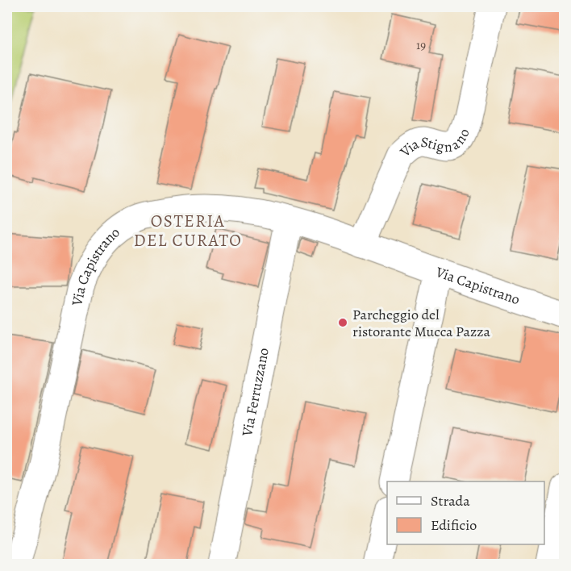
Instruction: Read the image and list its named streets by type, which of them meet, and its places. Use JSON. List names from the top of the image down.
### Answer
{
  "streets": {
    "street": ["Via Stignano", "Via Capistrano", "Via Ferruzzano"]
  },
  "crossings": [
    ["Via Stignano", "Via Capistrano"],
    ["Via Capistrano", "Via Ferruzzano"]
  ],
  "districts": ["OSTERIA DEL CURATO"],
  "places": ["Parcheggio del ristorante Mucca Pazza"],
  "house_numbers": ["19"],
  "legend": ["Strada", "Edificio"]
}
